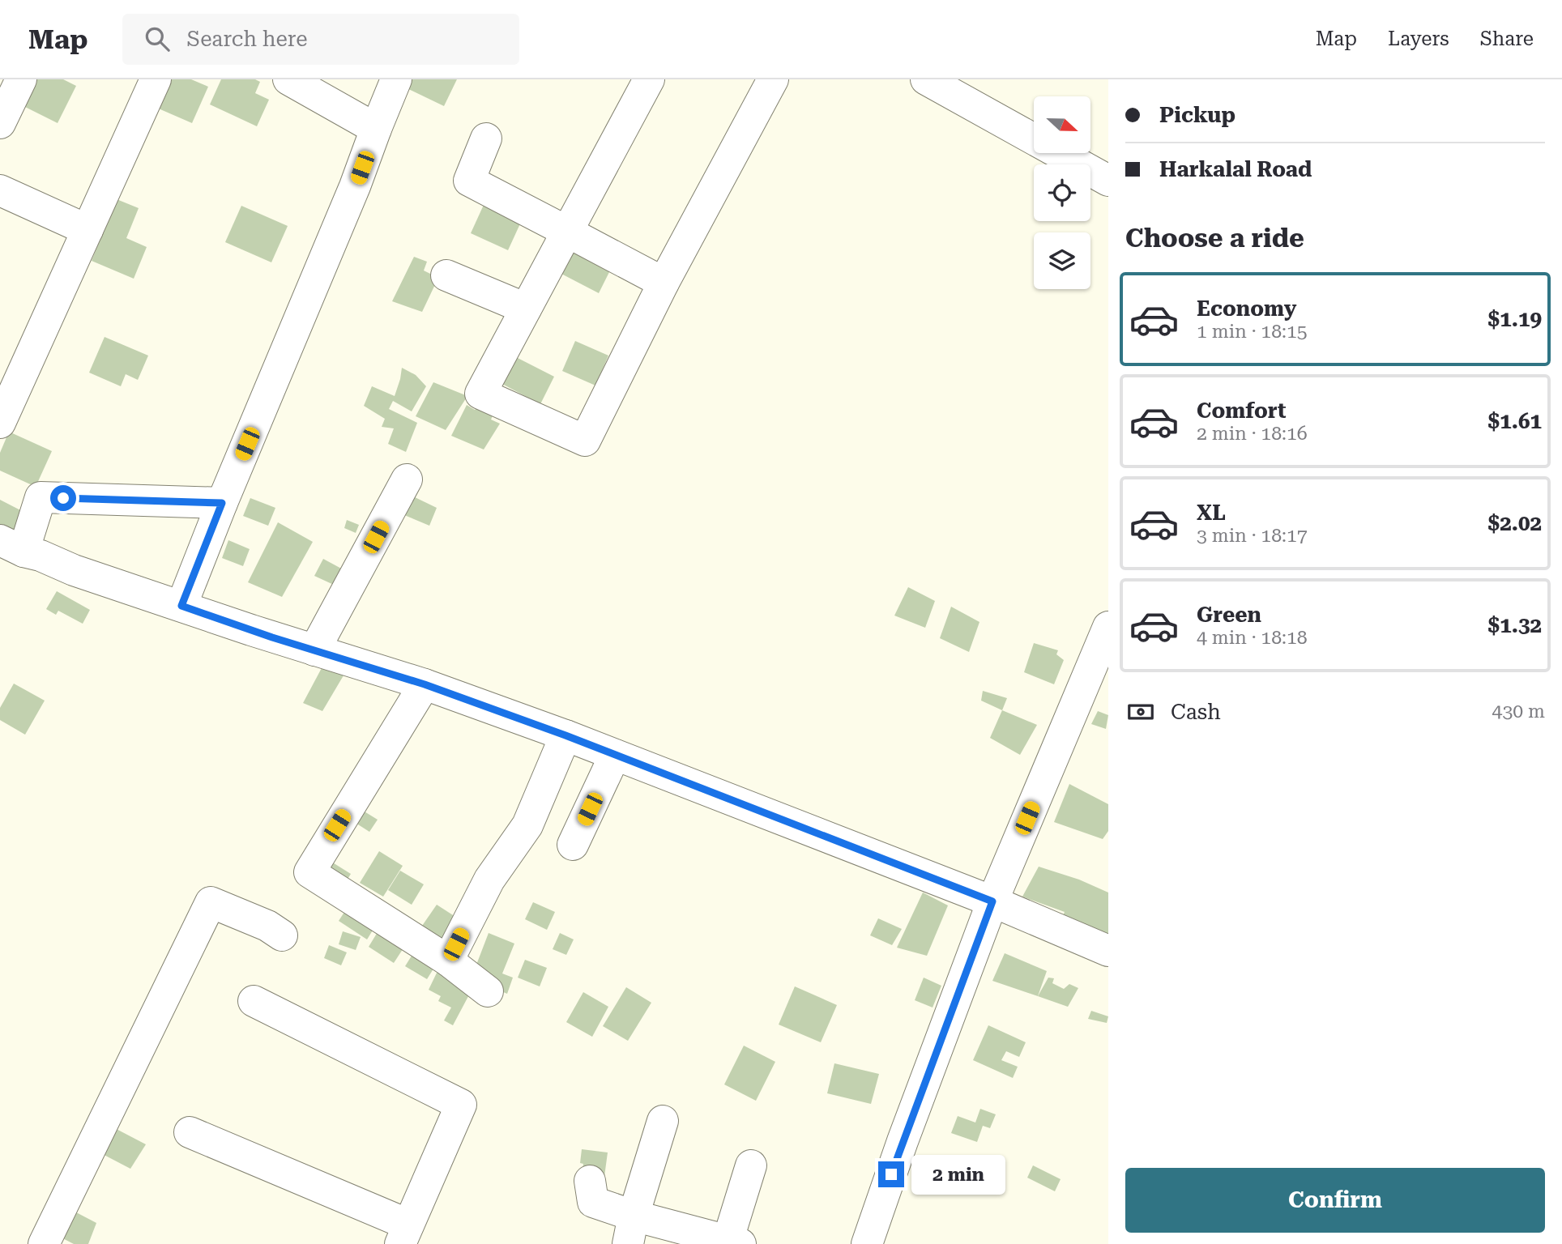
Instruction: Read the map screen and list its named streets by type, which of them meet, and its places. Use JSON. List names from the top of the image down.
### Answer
{
  "north": "right",
  "page": {
    "header": "Map",
    "search": "Search here",
    "nav": ["Map", "Layers", "Share"],
    "banner": ["Pickup", "Harkalal Road"],
    "heading": "Choose a ride",
    "list": [
      {
        "name": "Economy",
        "note": "1 min · 18:15",
        "value": "$1.19"
      },
      {
        "name": "Comfort",
        "note": "2 min · 18:16",
        "value": "$1.61"
      },
      {
        "name": "XL",
        "note": "3 min · 18:17",
        "value": "$2.02"
      },
      {
        "name": "Green",
        "note": "4 min · 18:18",
        "value": "$1.32"
      }
    ],
    "pay": ["Cash", "430 m"],
    "bubble": "2 min",
    "buttons": "Confirm"
  }
}
